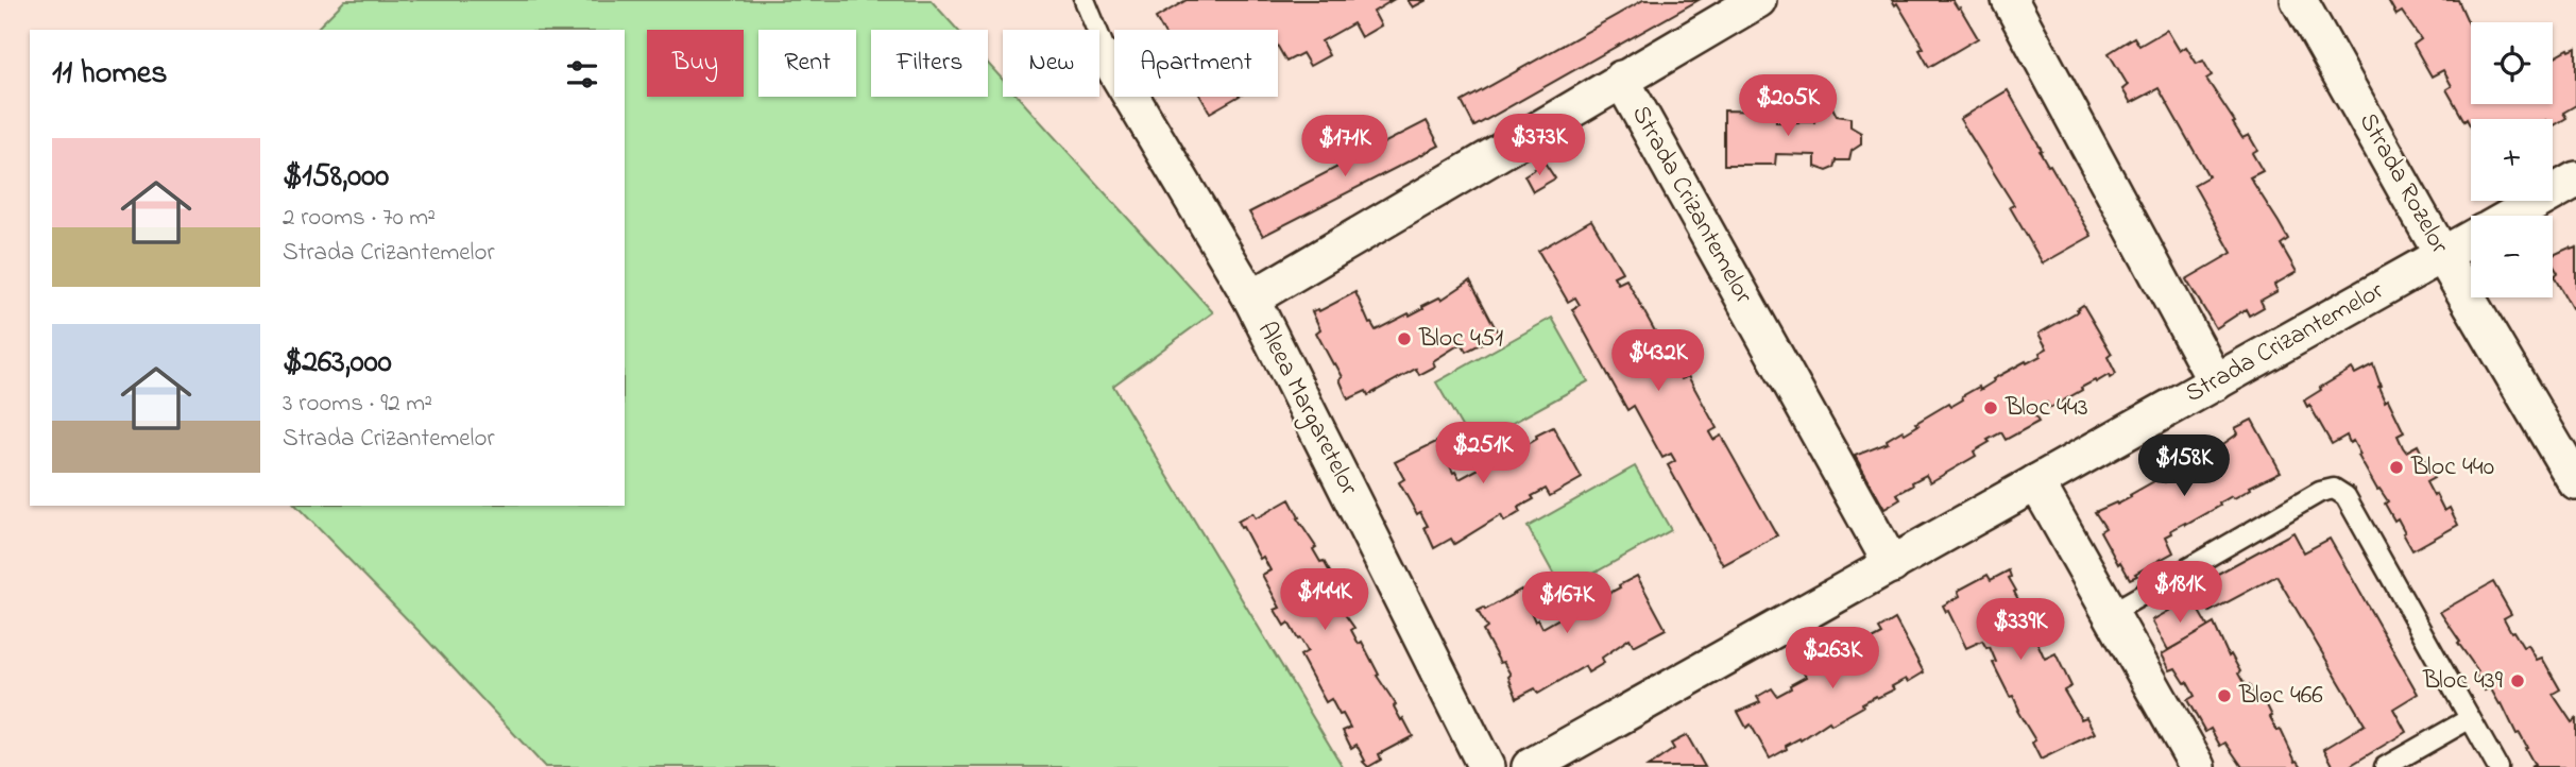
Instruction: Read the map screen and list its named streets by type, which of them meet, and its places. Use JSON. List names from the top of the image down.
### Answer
{
  "streets": {
    "street": ["Strada Rozelor", "Strada Crizantemelor", "Aleea Margaretelor"]
  },
  "crossings": [
    ["Strada Rozelor", "Strada Crizantemelor"]
  ],
  "places": [
    "Bloc 451",
    "Bloc 443",
    "Bloc 440",
    "Bloc 439",
    "Bloc 466"
  ],
  "page": {
    "map_buttons": ["+", "−"],
    "chip": [
      "Buy",
      "Rent",
      "Filters",
      "New",
      "Apartment"
    ],
    "heading": "11 homes",
    "price": [
      "$205K",
      "$373K",
      "$171K",
      "$432K",
      "$251K",
      "$158K",
      "$181K",
      "$144K",
      "$167K",
      "$339K",
      "$263K"
    ],
    "list": [
      {
        "name": "$158,000",
        "note": "2 rooms · 70 m² · Strada Crizantemelor"
      },
      {
        "name": "$263,000",
        "note": "3 rooms · 92 m² · Strada Crizantemelor"
      }
    ]
  }
}
